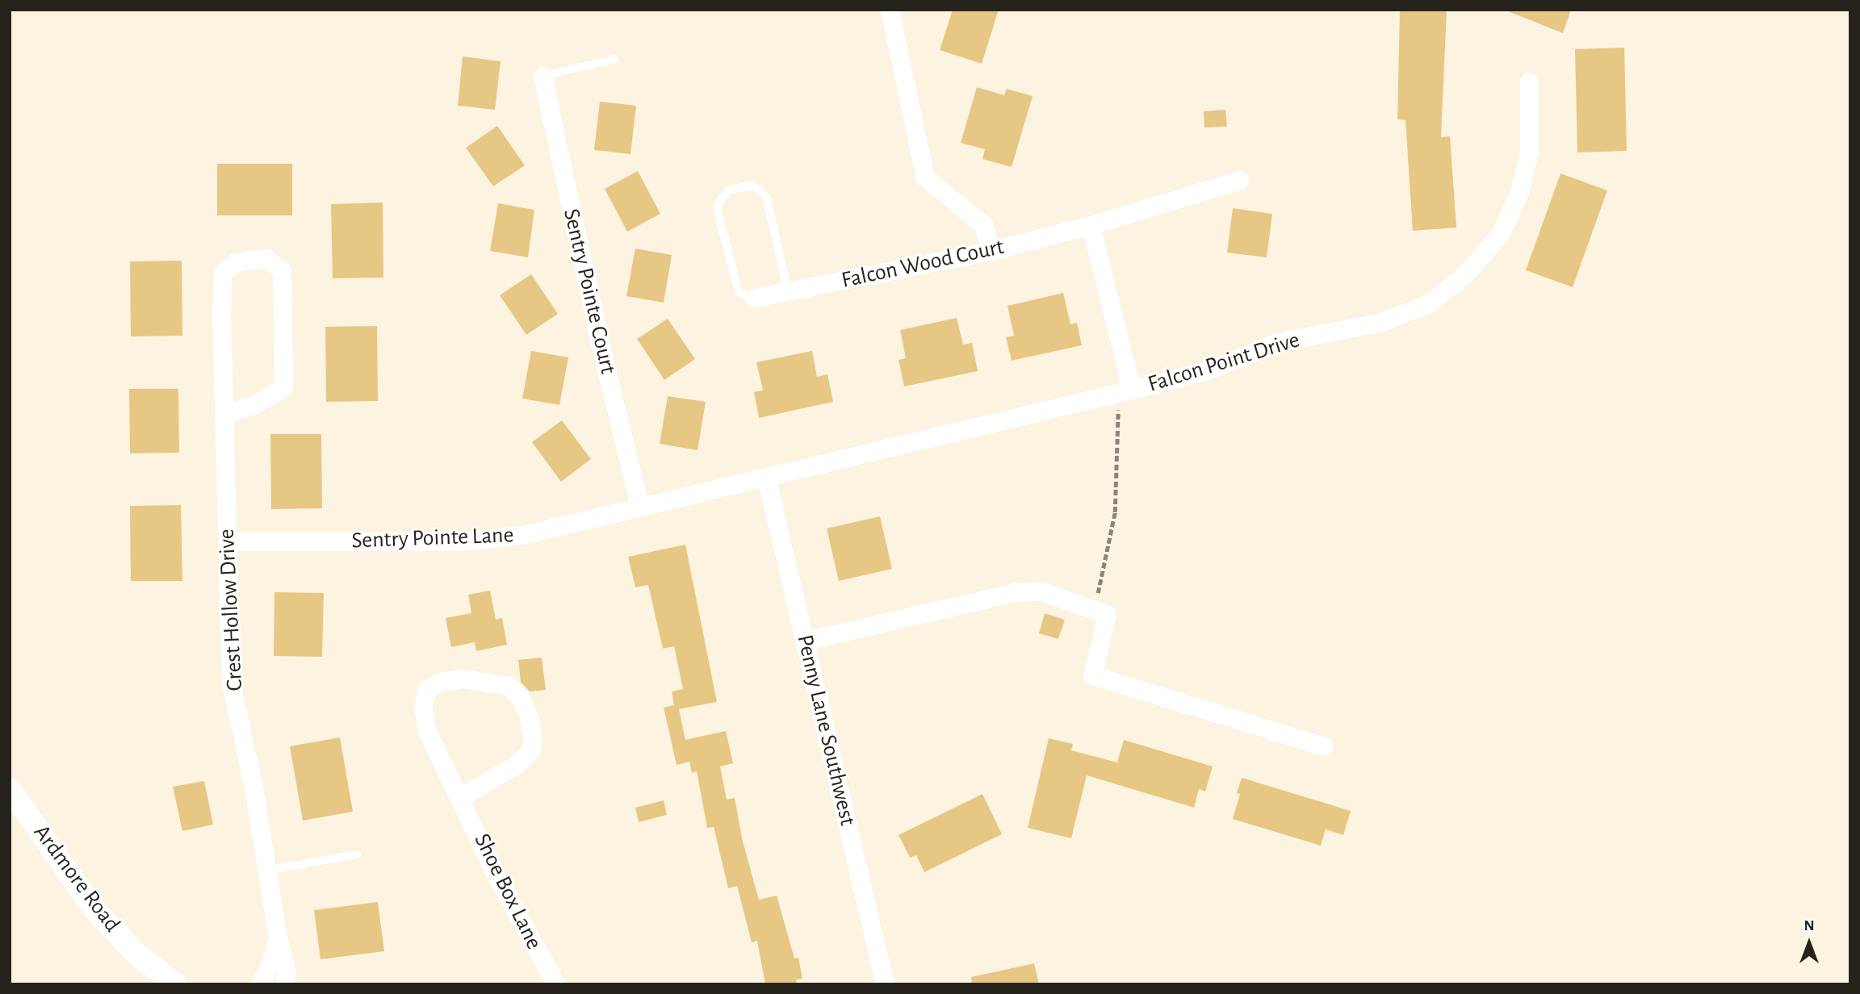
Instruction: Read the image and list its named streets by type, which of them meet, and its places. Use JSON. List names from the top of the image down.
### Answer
{
  "streets": {
    "street": [
      "Falcon Wood Court",
      "Sentry Pointe Court",
      "Falcon Point Drive",
      "Sentry Pointe Lane",
      "Crest Hollow Drive",
      "Penny Lane Southwest",
      "Ardmore Road",
      "Shoe Box Lane"
    ]
  },
  "crossings": [
    ["Sentry Pointe Court", "Sentry Pointe Lane"],
    ["Falcon Point Drive", "Sentry Pointe Lane"],
    ["Falcon Point Drive", "Penny Lane Southwest"],
    ["Sentry Pointe Lane", "Crest Hollow Drive"],
    ["Sentry Pointe Lane", "Penny Lane Southwest"]
  ],
  "north": "top"
}
